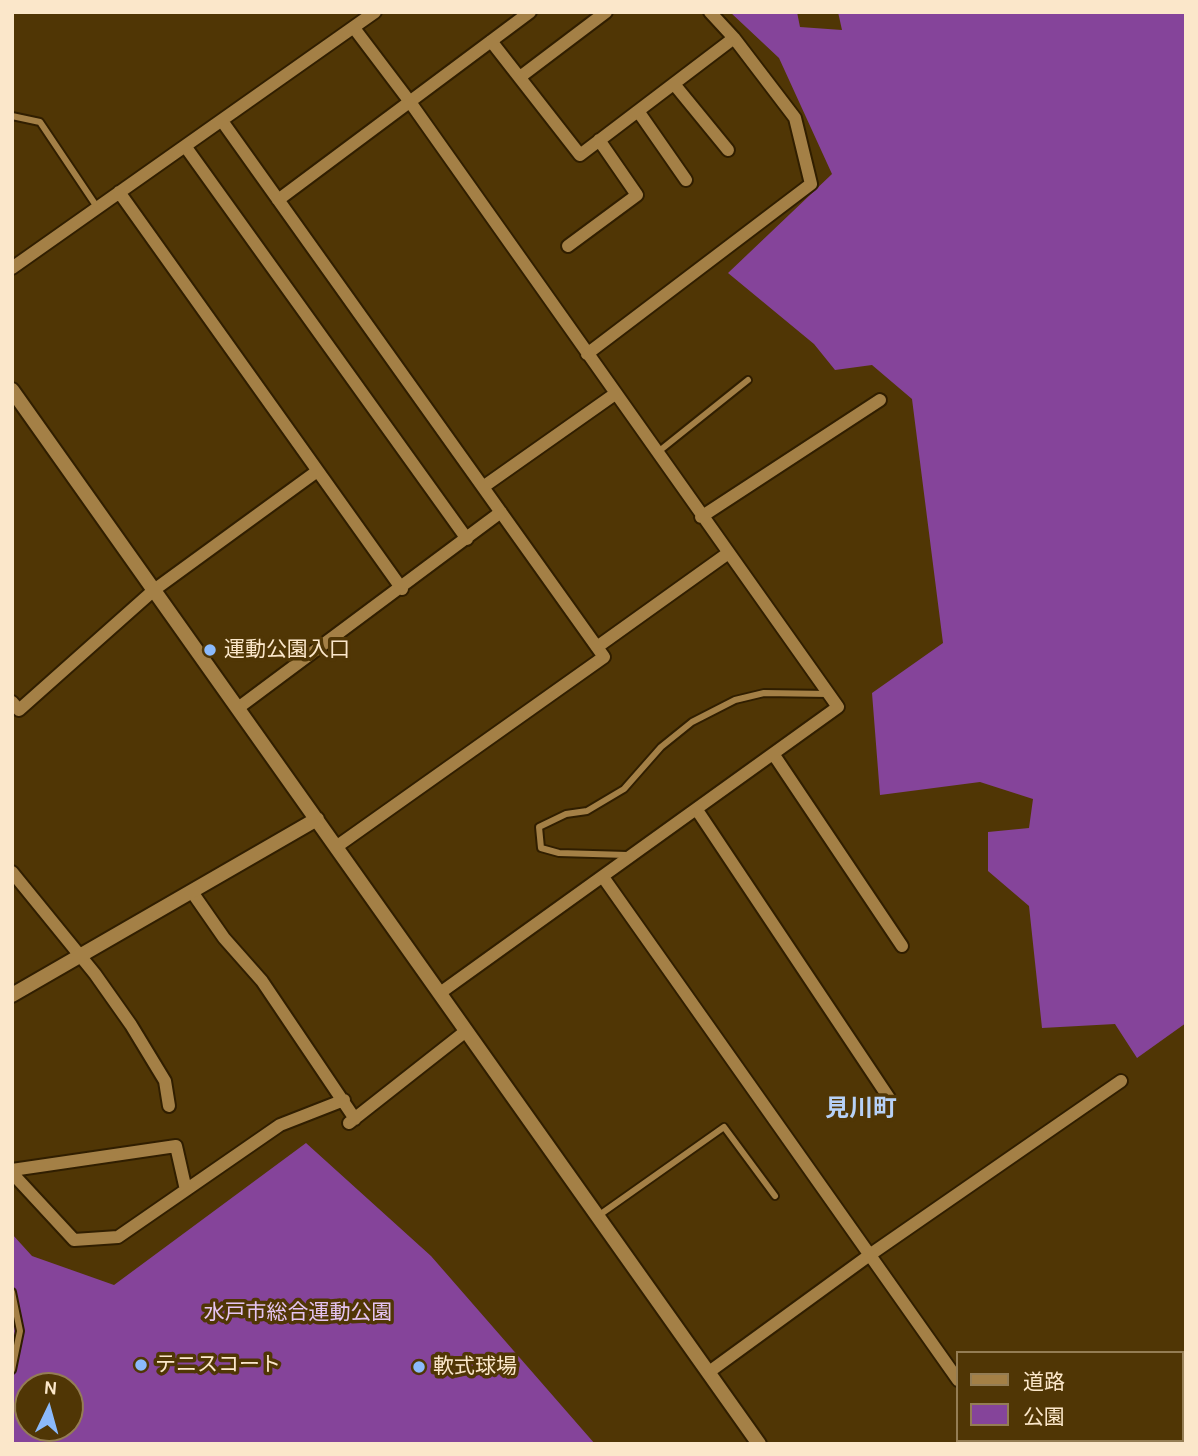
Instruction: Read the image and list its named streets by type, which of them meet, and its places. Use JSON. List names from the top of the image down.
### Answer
{
  "districts": ["見川町"],
  "parks": ["水戸市総合運動公園"],
  "places": ["運動公園入口", "テニスコート", "軟式球場"],
  "legend": ["道路", "公園"],
  "north": "top"
}
